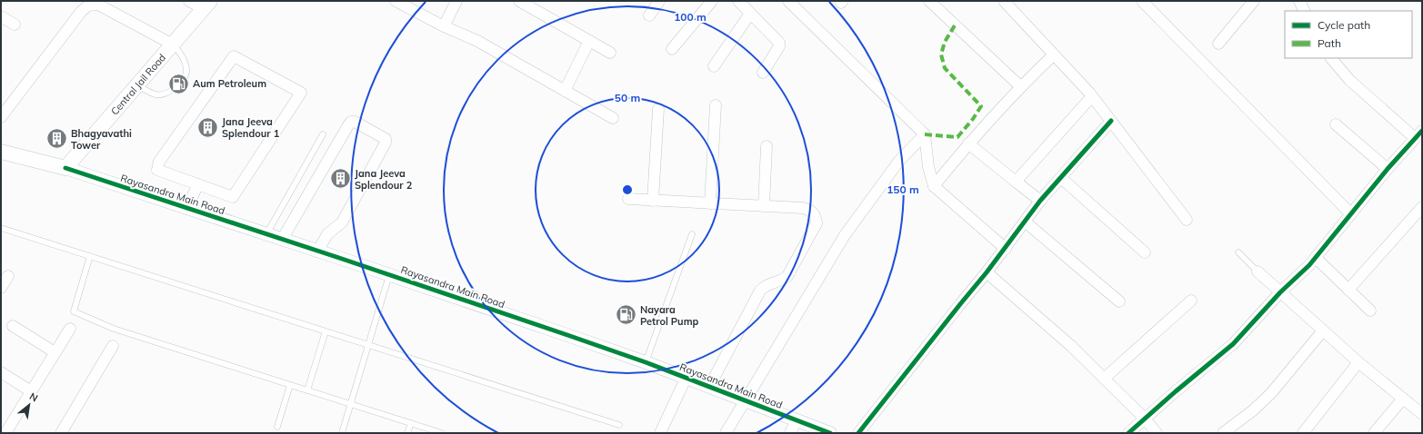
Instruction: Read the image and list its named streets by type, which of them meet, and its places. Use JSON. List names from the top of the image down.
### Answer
{
  "streets": {
    "main road": ["Central Jail Road"],
    "street": ["Rayasandra Main Road"]
  },
  "crossings": [
    ["Central Jail Road", "Rayasandra Main Road"]
  ],
  "places": {
    "fuel station": ["Aum Petroleum", "Nayara Petrol Pump"],
    "building": ["Jana Jeeva Splendour 1", "Bhagyavathi Tower", "Jana Jeeva Splendour 2"]
  },
  "legend": ["Cycle path", "Path"],
  "north": "top right",
  "rings": ["100 m", "50 m", "150 m"]
}
